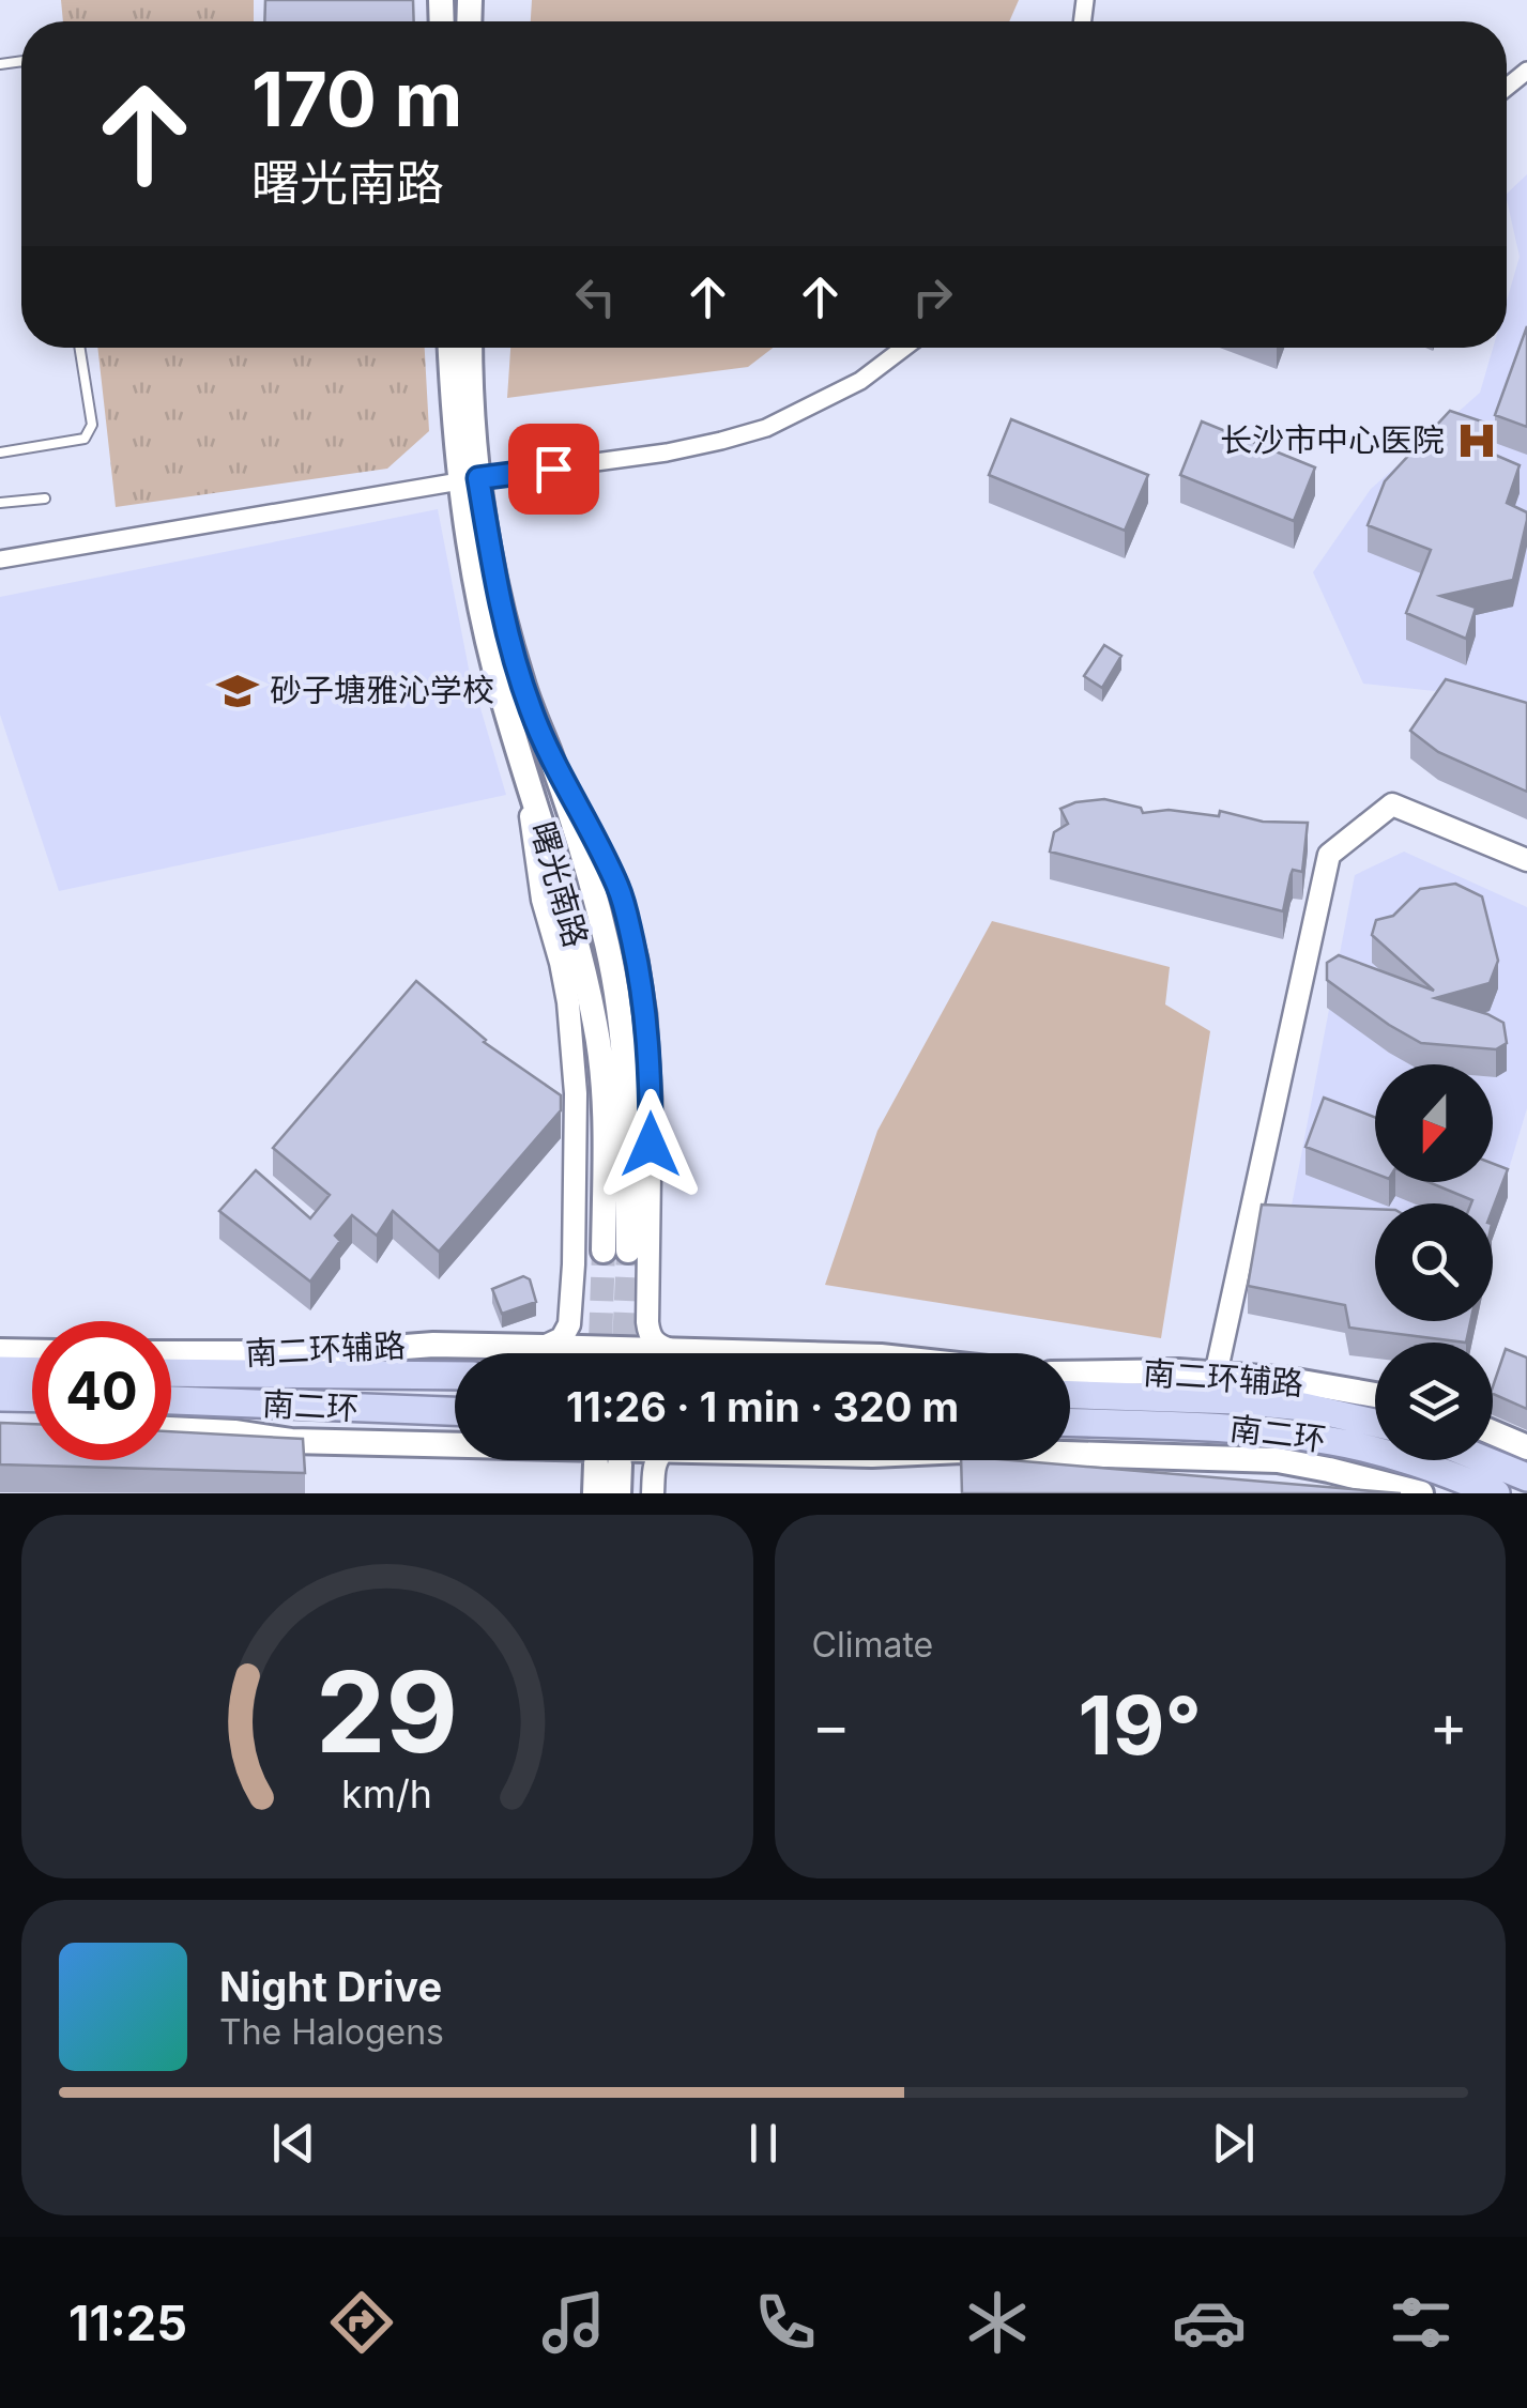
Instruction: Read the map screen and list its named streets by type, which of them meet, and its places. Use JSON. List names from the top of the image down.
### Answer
{
  "streets": {
    "highway": ["南二环"],
    "main road": ["曙光南路", "南二环辅路"]
  },
  "places": {
    "hospital": ["长沙市中心医院"],
    "school or university": ["砂子塘雅沁学校"]
  },
  "north": "bottom",
  "page": {
    "turn": ["170 m", "曙光南路"],
    "limit": "40",
    "trip": "11:26 · 1 min · 320 m",
    "tile": "Climate",
    "heat": ["−", "19°", "+"],
    "song": ["Night Drive", "The Halogens"],
    "tabs": "11:25",
    "gauge": ["29", "km/h"]
  }
}
